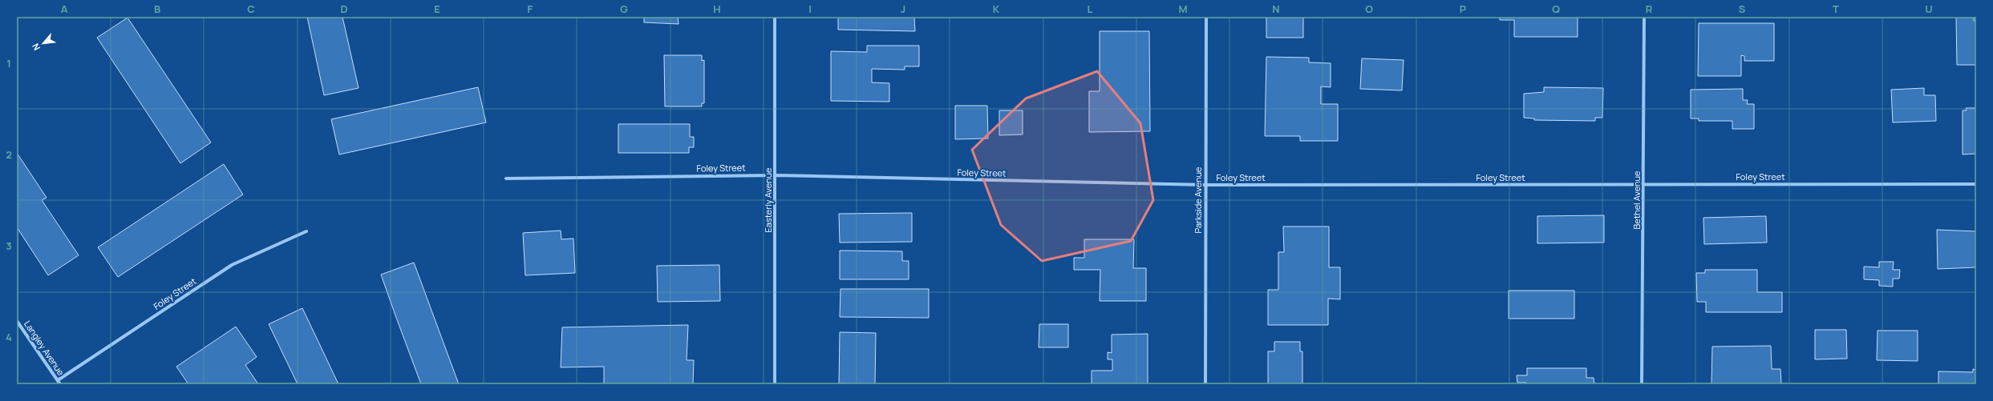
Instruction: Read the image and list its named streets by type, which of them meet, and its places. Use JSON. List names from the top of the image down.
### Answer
{
  "streets": {
    "street": [
      "Foley Street",
      "Easterly Avenue",
      "Parkside Avenue",
      "Bethel Avenue",
      "Langley Avenue"
    ]
  },
  "crossings": [
    ["Foley Street", "Easterly Avenue"],
    ["Foley Street", "Parkside Avenue"],
    ["Foley Street", "Bethel Avenue"],
    ["Foley Street", "Langley Avenue"]
  ],
  "north": "bottom left",
  "grid": {
    "columns": [
      "A",
      "B",
      "C",
      "D",
      "E",
      "F",
      "G",
      "H",
      "I",
      "J",
      "K",
      "L",
      "M",
      "N",
      "O",
      "P",
      "Q",
      "R",
      "S",
      "T",
      "U"
    ],
    "rows": [
      "1",
      "2",
      "3",
      "4"
    ]
  }
}
